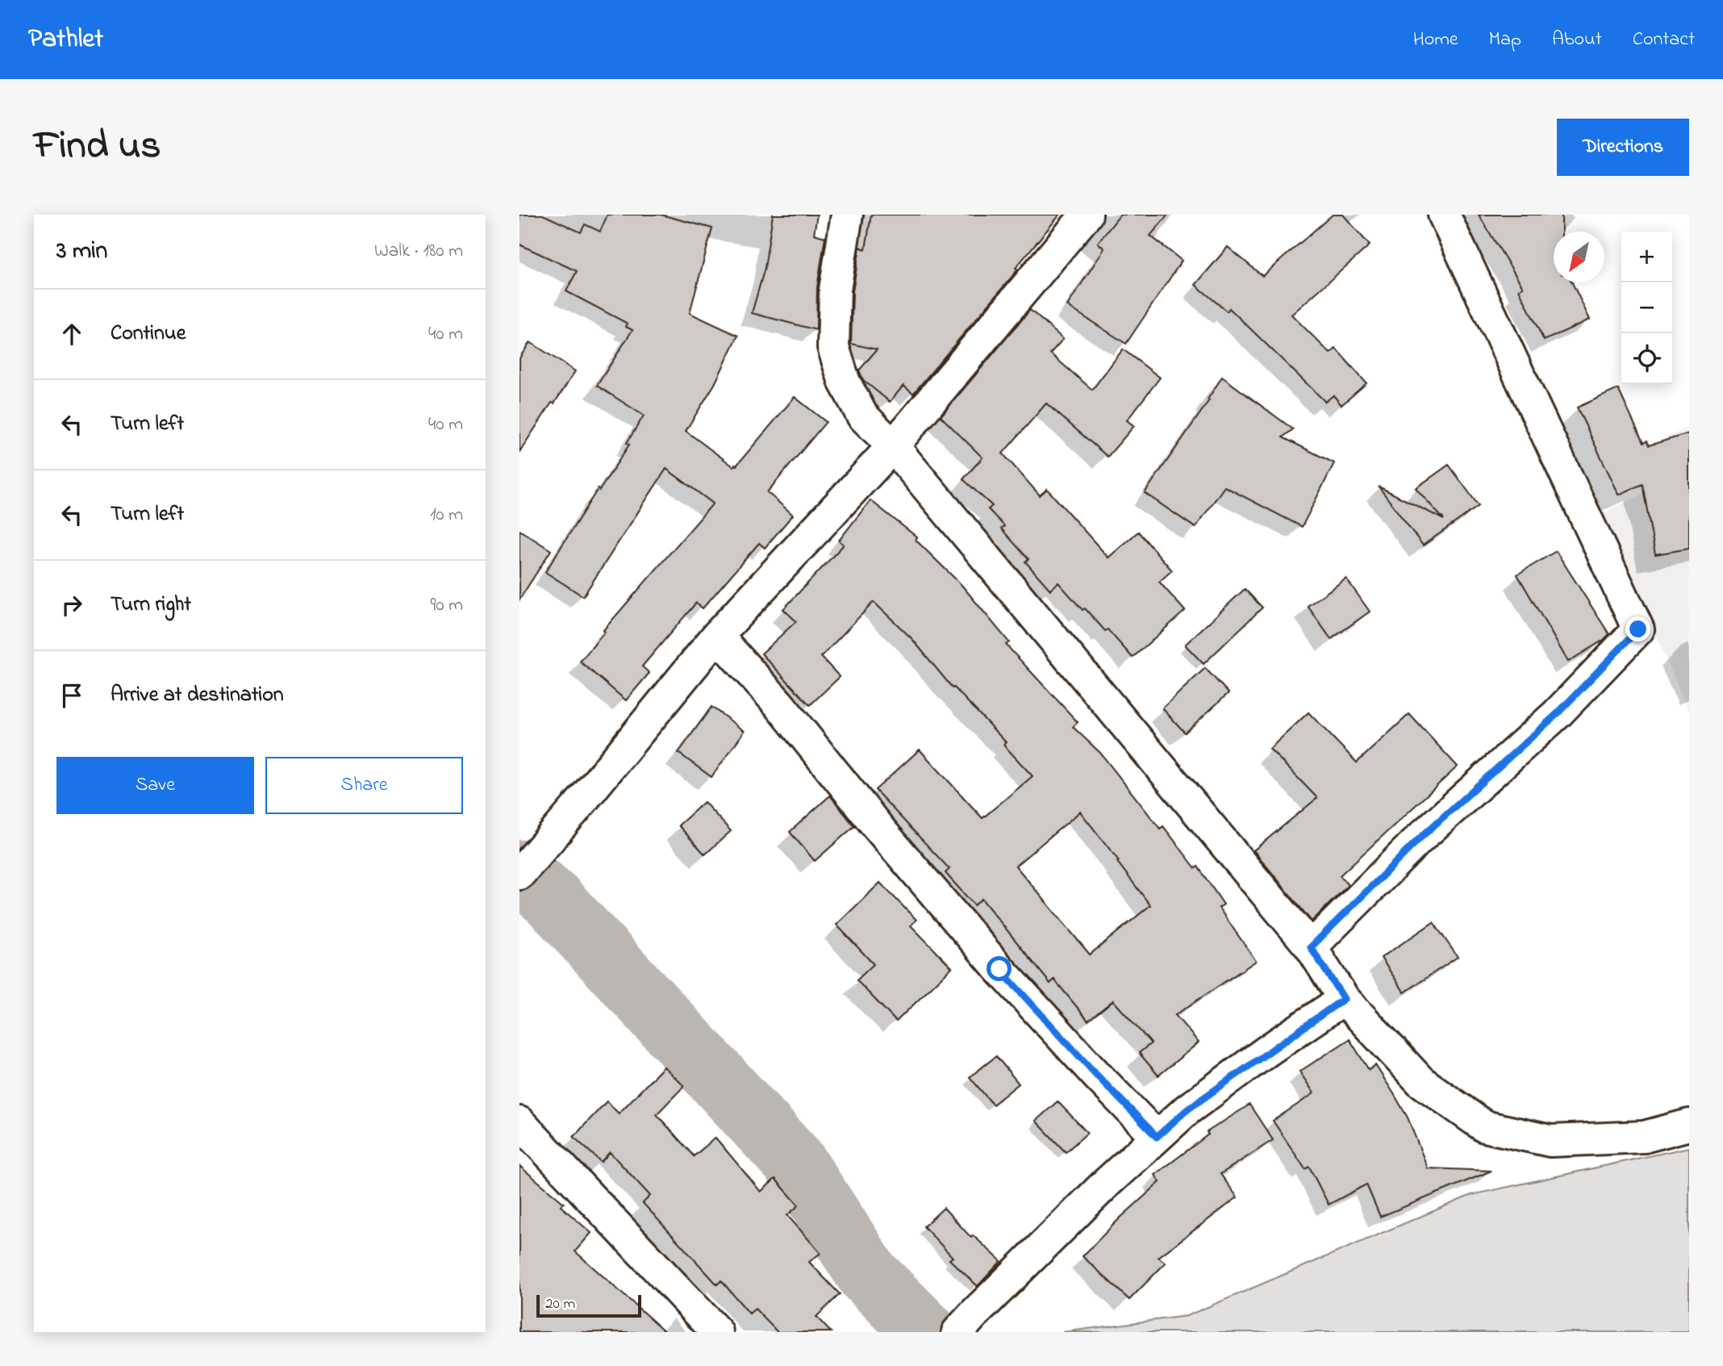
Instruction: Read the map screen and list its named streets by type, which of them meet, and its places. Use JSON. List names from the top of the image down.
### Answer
{
  "scale_bar": "20 m",
  "north": "bottom left",
  "page": {
    "header": "Pathlet",
    "nav": [
      "Home",
      "Map",
      "About",
      "Contact"
    ],
    "title": "Find us",
    "buttons": [
      "Directions",
      ["Save", "Share"]
    ],
    "heading": ["3 min", "Walk · 180 m"],
    "map_buttons": ["+", "−"],
    "list": [
      ["Continue", "40 m"],
      ["Turn left", "40 m"],
      ["Turn left", "10 m"],
      ["Turn right", "90 m"],
      "Arrive at destination"
    ],
    "scale": "20 m"
  }
}
